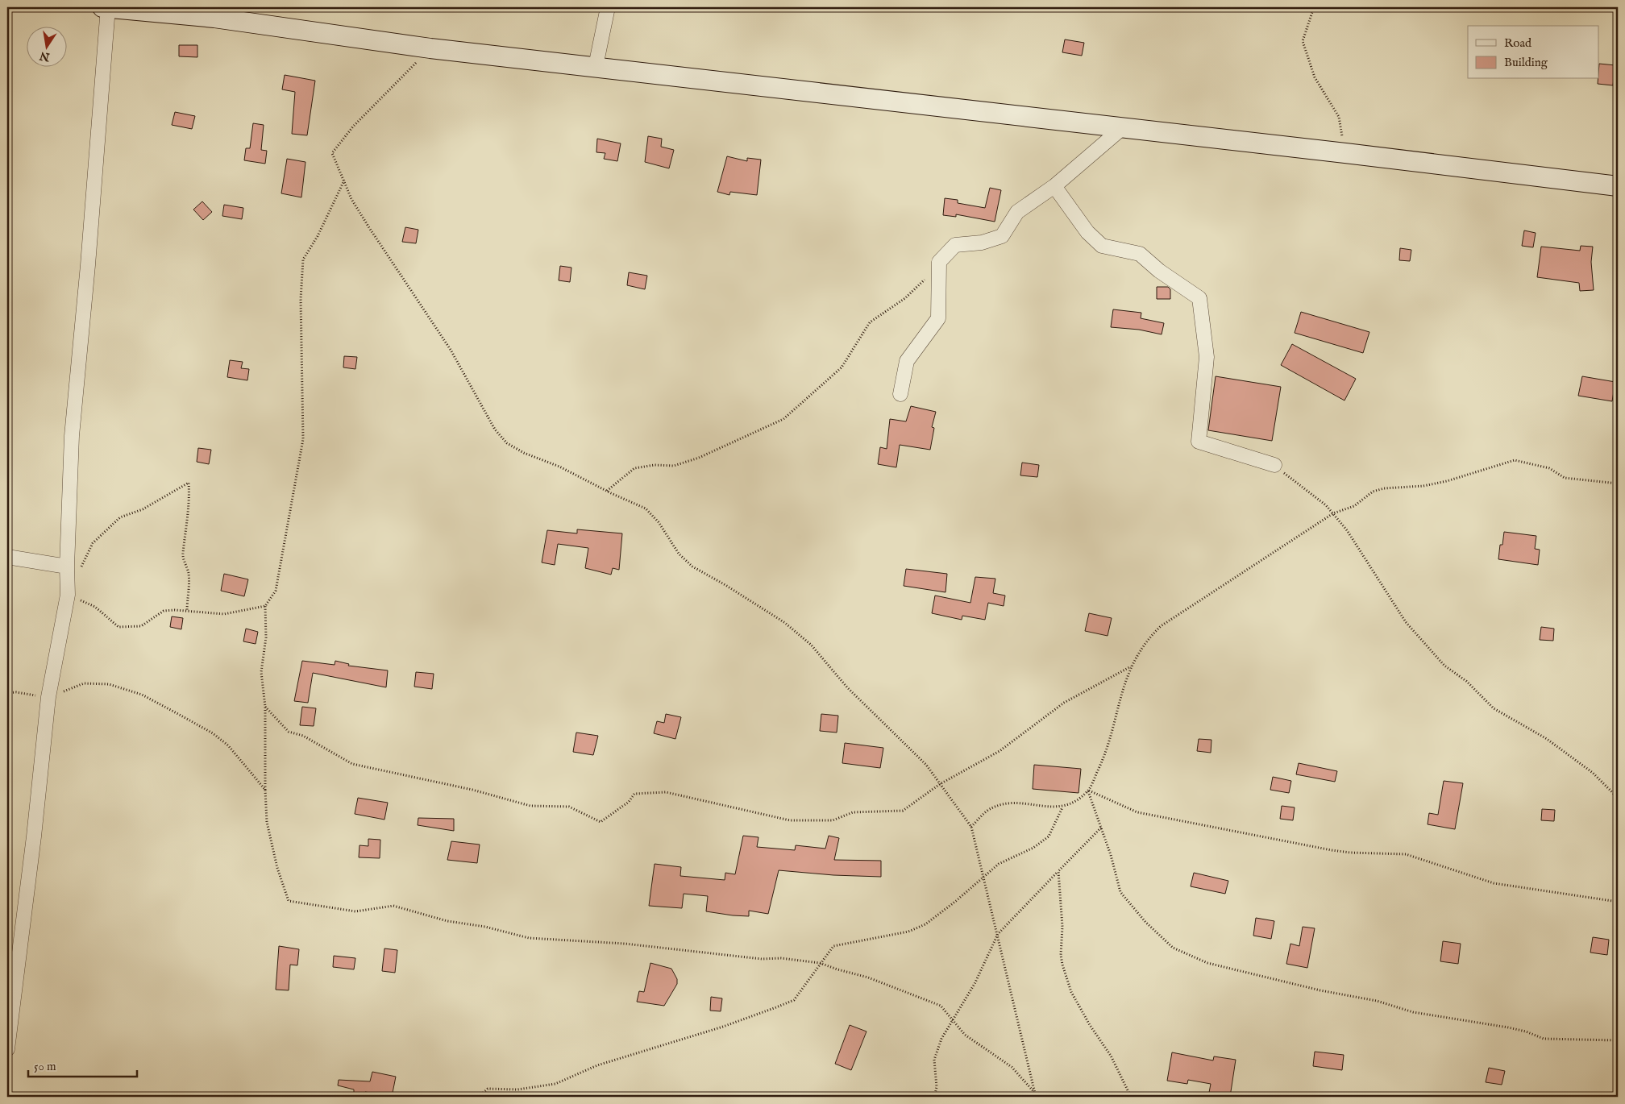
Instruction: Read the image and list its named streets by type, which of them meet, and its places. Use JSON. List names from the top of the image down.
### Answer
{
  "legend": ["Road", "Building"],
  "scale_bar": "50 m",
  "north": "bottom"
}
